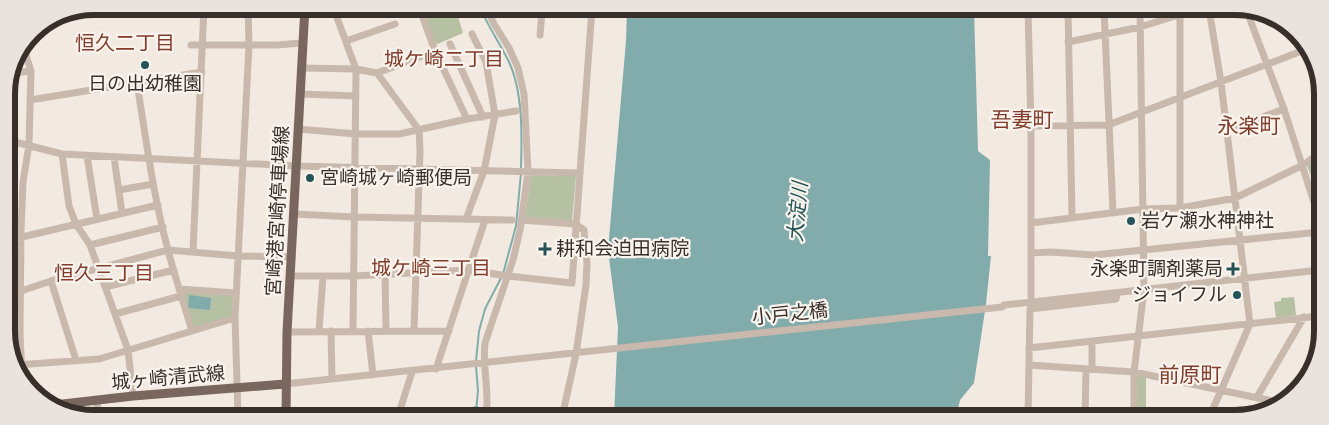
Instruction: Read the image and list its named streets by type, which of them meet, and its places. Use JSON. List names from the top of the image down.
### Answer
{
  "streets": {
    "main road": ["宮崎港宮崎停車場線", "城ヶ崎清武線"],
    "street": ["小戸之橋"]
  },
  "crossings": [
    ["宮崎港宮崎停車場線", "小戸之橋"],
    ["宮崎港宮崎停車場線", "城ヶ崎清武線"],
    ["小戸之橋", "城ヶ崎清武線"]
  ],
  "districts": [
    "恒久二丁目",
    "城ケ崎二丁目",
    "吾妻町",
    "永楽町",
    "城ケ崎三丁目",
    "恒久三丁目",
    "前原町"
  ],
  "water": ["大淀川"],
  "places": {
    "other": [
      "日の出幼稚園",
      "宮崎城ヶ崎郵便局",
      "岩ケ瀬水神神社",
      "ジョイフル"
    ],
    "health": ["耕和会迫田病院", "永楽町調剤薬局"]
  }
}
